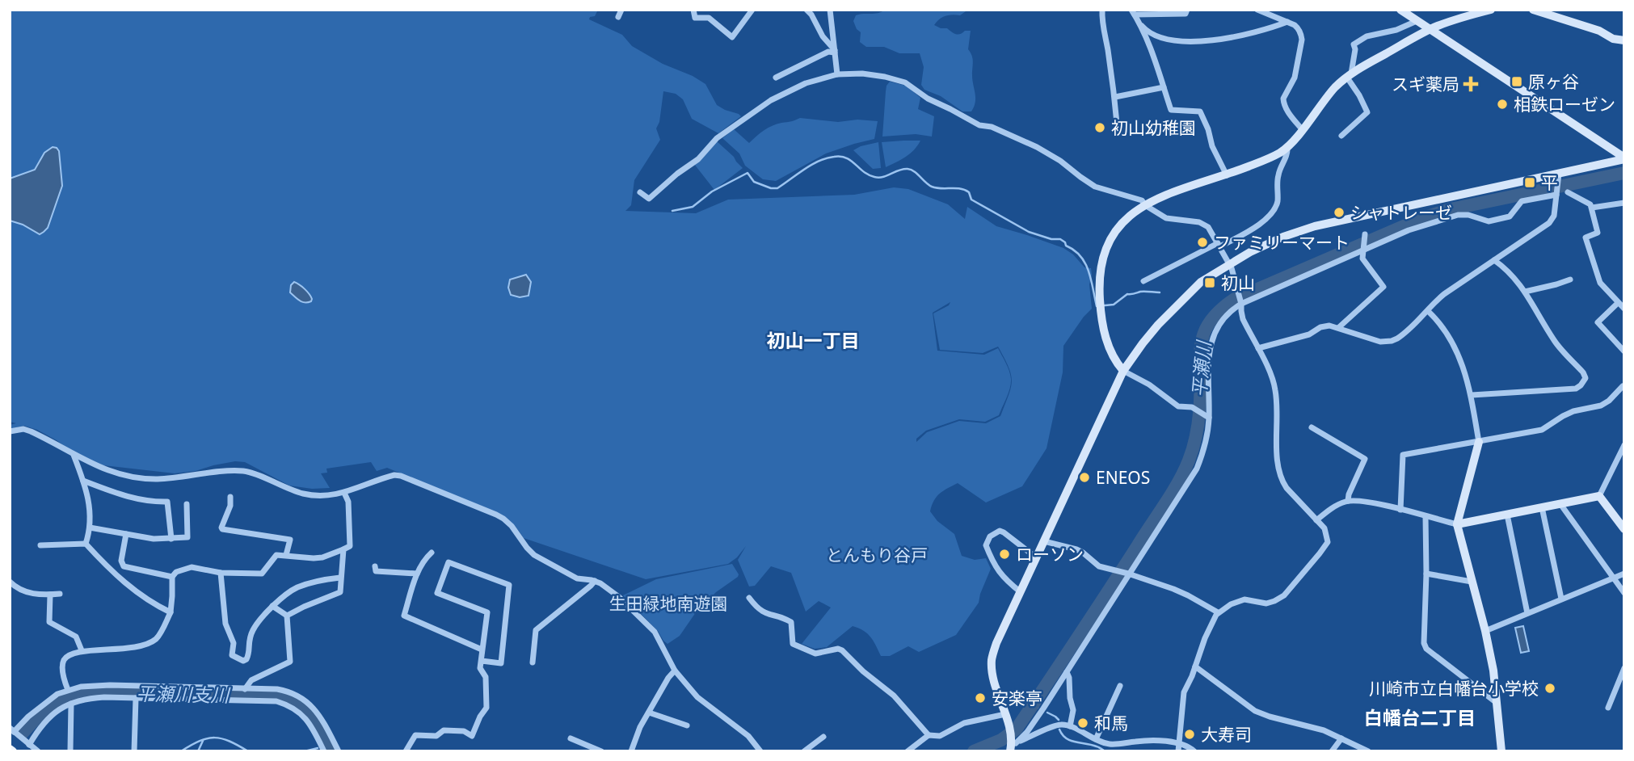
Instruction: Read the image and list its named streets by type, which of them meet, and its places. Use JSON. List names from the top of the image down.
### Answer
{
  "districts": ["初山一丁目", "白幡台二丁目"],
  "water": ["平瀬川", "平瀬川支川"],
  "parks": ["とんもり谷戸", "生田緑地南遊園"],
  "places": {
    "transit": ["原ヶ谷", "平", "初山"],
    "health": ["スギ薬局"],
    "other": [
      "相鉄ローゼン",
      "初山幼稚園",
      "シャトレーゼ",
      "ファミリーマート",
      "ENEOS",
      "ローソン",
      "川崎市立白幡台小学校",
      "安楽亭",
      "和馬",
      "大寿司"
    ]
  }
}
